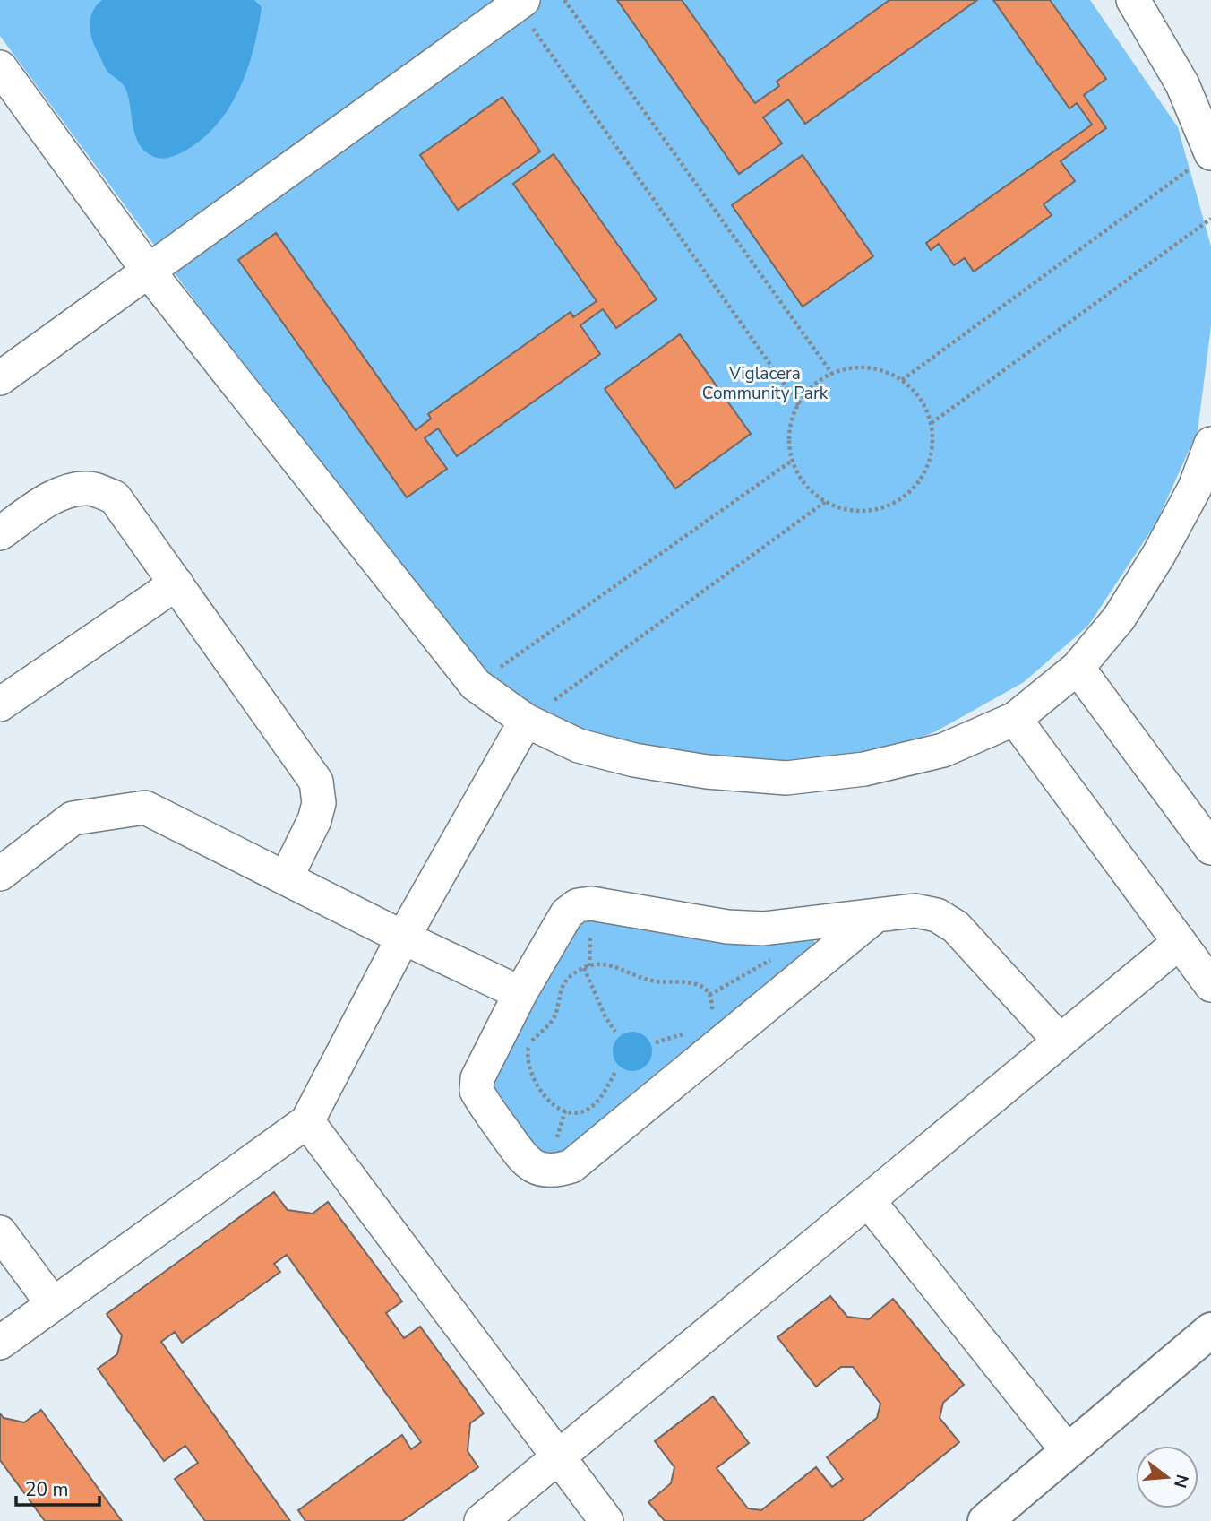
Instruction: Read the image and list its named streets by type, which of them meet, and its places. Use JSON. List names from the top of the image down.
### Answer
{
  "parks": ["Viglacera Community Park"],
  "scale_bar": "20 m",
  "north": "right"
}
